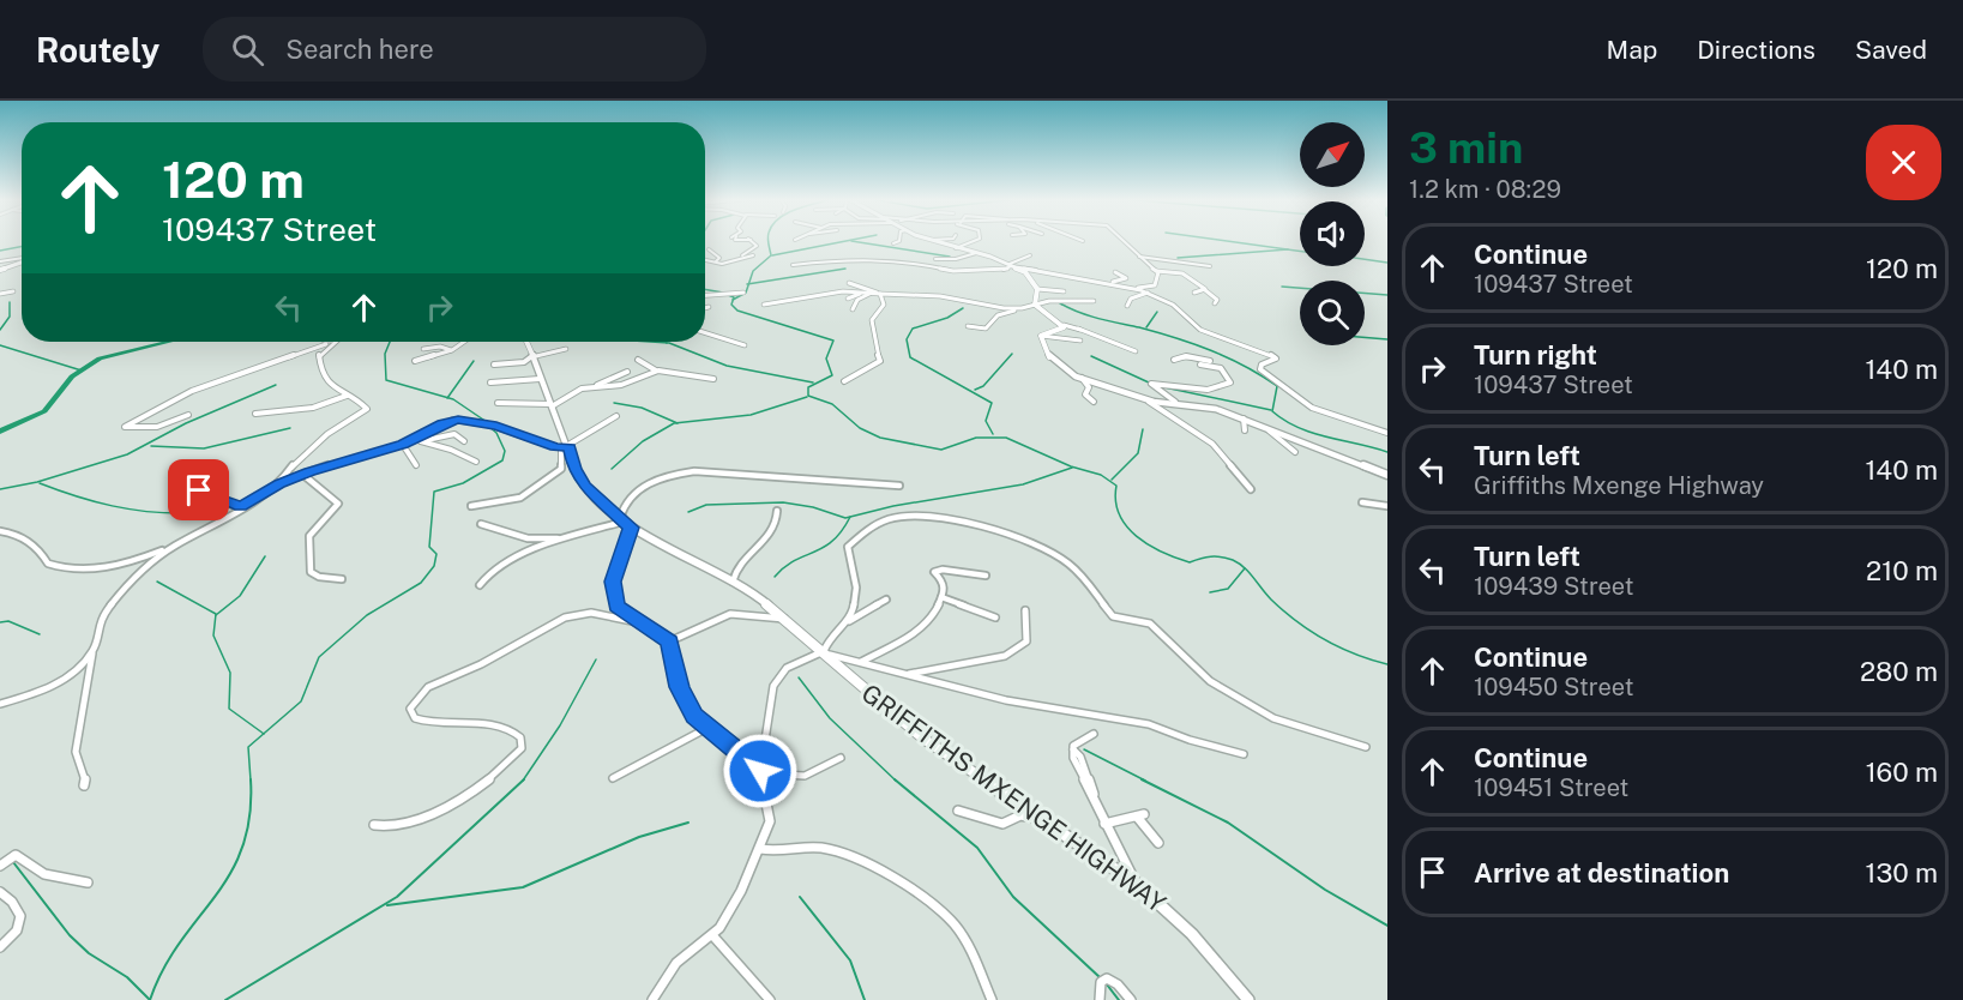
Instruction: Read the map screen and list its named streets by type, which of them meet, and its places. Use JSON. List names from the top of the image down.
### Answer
{
  "streets": {
    "street": ["GRIFFITHS MXENGE HIGHWAY"]
  },
  "north": "top right",
  "page": {
    "header": "Routely",
    "search": "Search here",
    "nav": ["Map", "Directions", "Saved"],
    "heading": ["3 min", "1.2 km · 08:29"],
    "turn": ["120 m", "109437 Street"],
    "list": [
      {
        "name": "Continue",
        "note": "109437 Street",
        "value": "120 m"
      },
      {
        "name": "Turn right",
        "note": "109437 Street",
        "value": "140 m"
      },
      {
        "name": "Turn left",
        "note": "Griffiths Mxenge Highway",
        "value": "140 m"
      },
      {
        "name": "Turn left",
        "note": "109439 Street",
        "value": "210 m"
      },
      {
        "name": "Continue",
        "note": "109450 Street",
        "value": "280 m"
      },
      {
        "name": "Continue",
        "note": "109451 Street",
        "value": "160 m"
      },
      {
        "name": "Arrive at destination",
        "value": "130 m"
      }
    ]
  }
}
